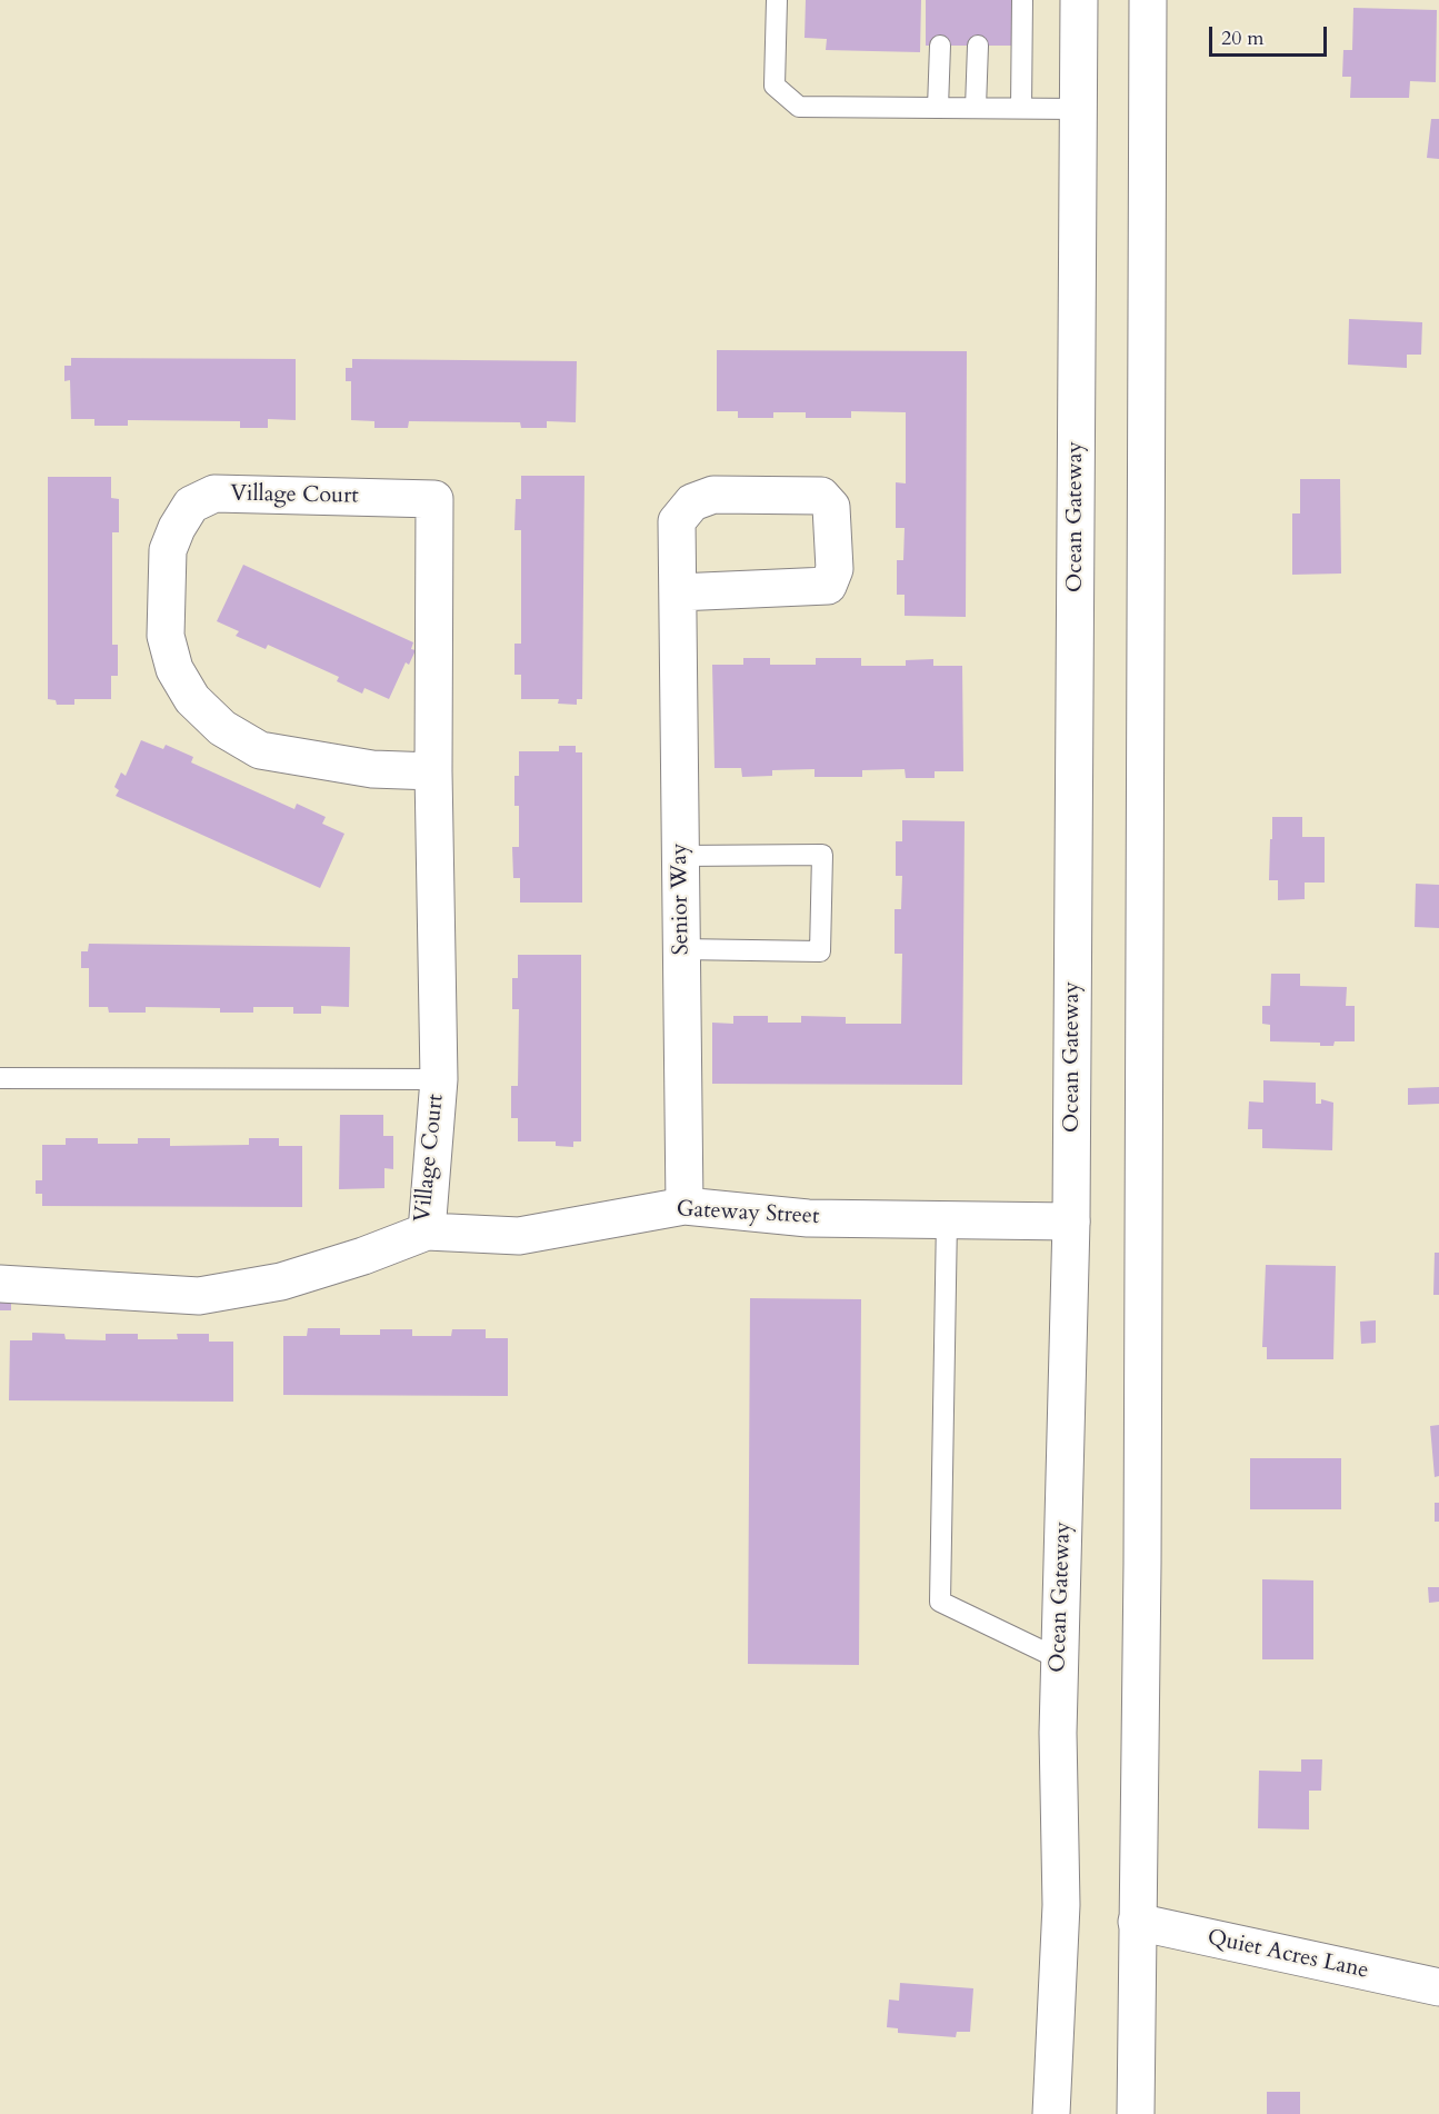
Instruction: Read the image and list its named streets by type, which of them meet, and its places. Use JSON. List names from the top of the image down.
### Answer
{
  "streets": {
    "main road": [
      "Village Court",
      "Ocean Gateway",
      "Senior Way",
      "Gateway Street",
      "Quiet Acres Lane"
    ]
  },
  "crossings": [
    ["Village Court", "Gateway Street"],
    ["Ocean Gateway", "Gateway Street"],
    ["Senior Way", "Gateway Street"]
  ],
  "scale_bar": "20 m"
}
